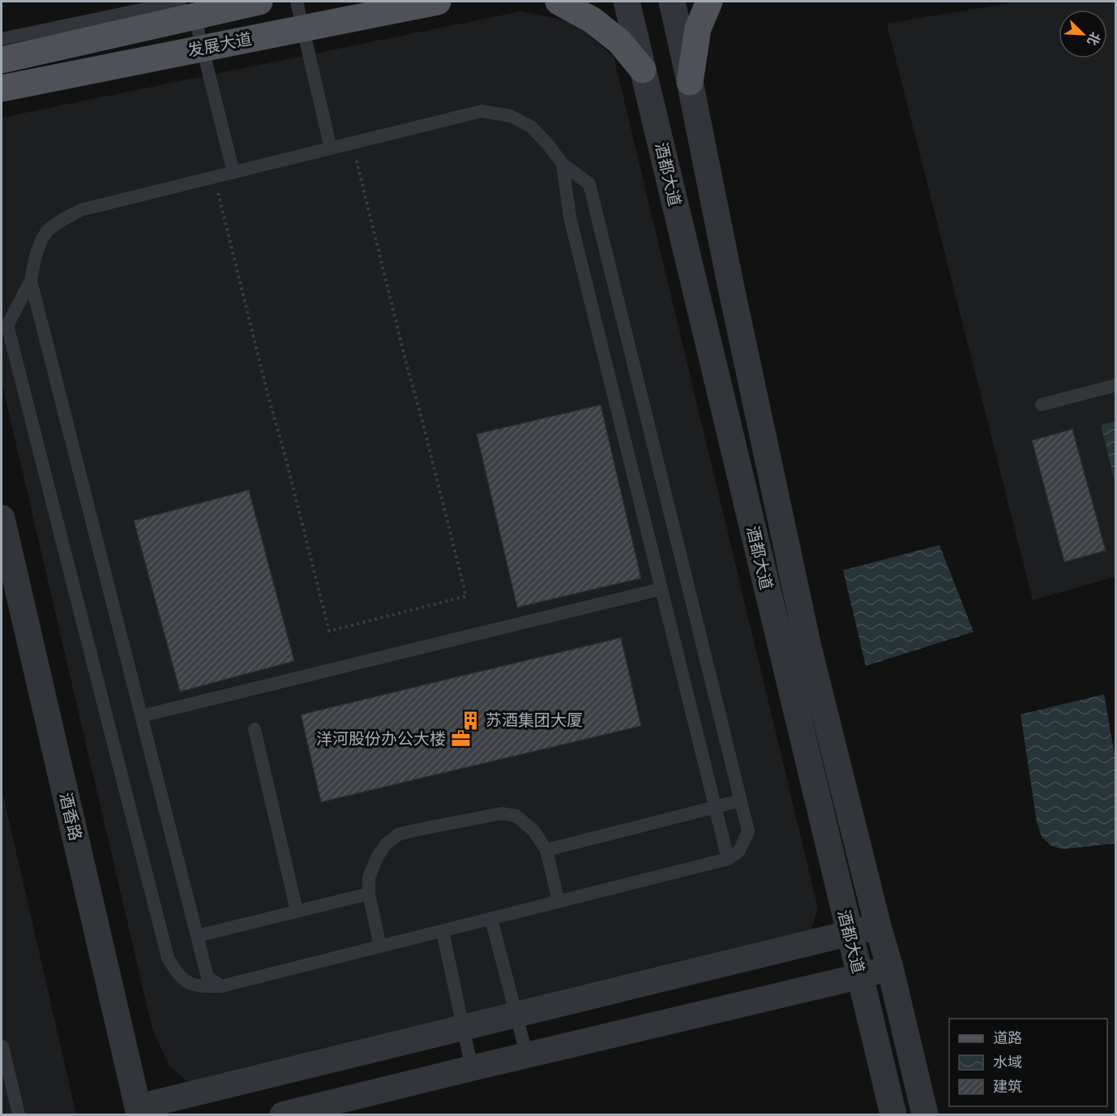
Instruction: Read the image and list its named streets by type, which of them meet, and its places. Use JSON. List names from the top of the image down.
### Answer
{
  "streets": {
    "main road": ["发展大道"],
    "street": ["酒都大道", "酒香路"]
  },
  "places": {
    "building": ["苏酒集团大厦"],
    "office": ["洋河股份办公大楼"]
  },
  "legend": ["道路", "水域", "建筑"],
  "north": "bottom right"
}
